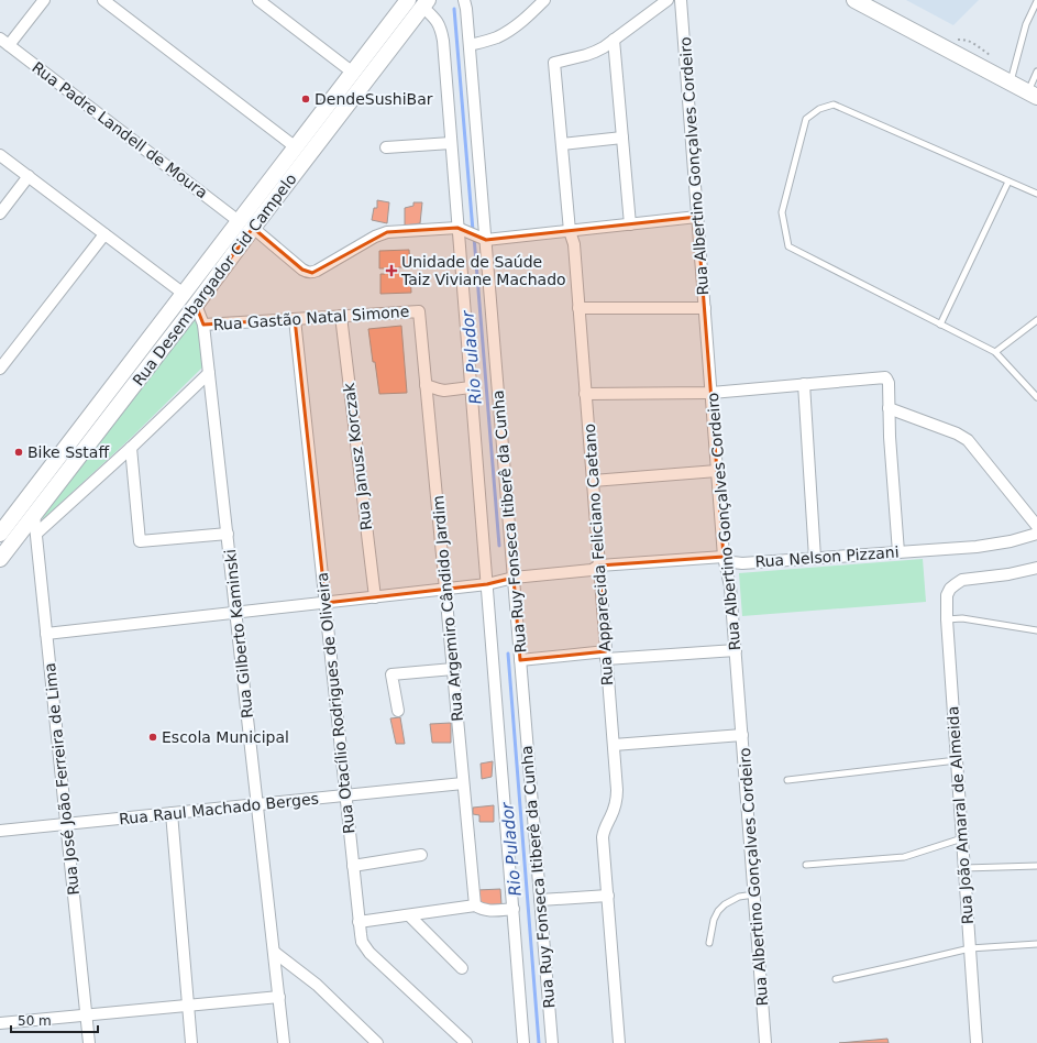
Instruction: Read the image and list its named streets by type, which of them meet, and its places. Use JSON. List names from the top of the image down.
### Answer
{
  "streets": {
    "main road": ["Rua Desembargador Cid Campelo"],
    "street": [
      "Rua Padre Landell de Moura",
      "Rua Albertino Gonçalves Cordeiro",
      "Rua Gastão Natal Simone",
      "Rua Janusz Korczak",
      "Rua Ruy Fonseca Itiberê da Cunha",
      "Rua Apparecida Feliciano Caetano",
      "Rua Nelson Pizzani",
      "Rua Argemiro Cândido Jardim",
      "Rua Gilberto Kaminski",
      "Rua Otacílio Rodrigues de Oliveira",
      "Rua José João Ferreira de Lima",
      "Rua Raul Machado Berges",
      "Rua João Amaral de Almeida"
    ]
  },
  "crossings": [
    ["Rua Padre Landell de Moura", "Rua Desembargador Cid Campelo"],
    ["Rua Albertino Gonçalves Cordeiro", "Rua Nelson Pizzani"],
    ["Rua Desembargador Cid Campelo", "Rua Ruy Fonseca Itiberê da Cunha"],
    ["Rua Desembargador Cid Campelo", "Rua Gilberto Kaminski"],
    ["Rua Desembargador Cid Campelo", "Rua José João Ferreira de Lima"],
    ["Rua Gastão Natal Simone", "Rua Janusz Korczak"],
    ["Rua Gastão Natal Simone", "Rua Argemiro Cândido Jardim"],
    ["Rua Gastão Natal Simone", "Rua Gilberto Kaminski"],
    ["Rua Gastão Natal Simone", "Rua Otacílio Rodrigues de Oliveira"],
    ["Rua Janusz Korczak", "Rua Nelson Pizzani"],
    ["Rua Ruy Fonseca Itiberê da Cunha", "Rua Nelson Pizzani"],
    ["Rua Apparecida Feliciano Caetano", "Rua Nelson Pizzani"],
    ["Rua Nelson Pizzani", "Rua Argemiro Cândido Jardim"],
    ["Rua Nelson Pizzani", "Rua Gilberto Kaminski"],
    ["Rua Nelson Pizzani", "Rua Otacílio Rodrigues de Oliveira"],
    ["Rua Nelson Pizzani", "Rua José João Ferreira de Lima"],
    ["Rua Argemiro Cândido Jardim", "Rua Raul Machado Berges"],
    ["Rua Gilberto Kaminski", "Rua Raul Machado Berges"],
    ["Rua Otacílio Rodrigues de Oliveira", "Rua Raul Machado Berges"],
    ["Rua José João Ferreira de Lima", "Rua Raul Machado Berges"]
  ],
  "water": ["Rio Pulador"],
  "places": {
    "other": ["DendeSushiBar", "Bike Sstaff", "Escola Municipal"],
    "health": ["Unidade de Saúde Taiz Viviane Machado"]
  },
  "scale_bar": "50 m"
}
